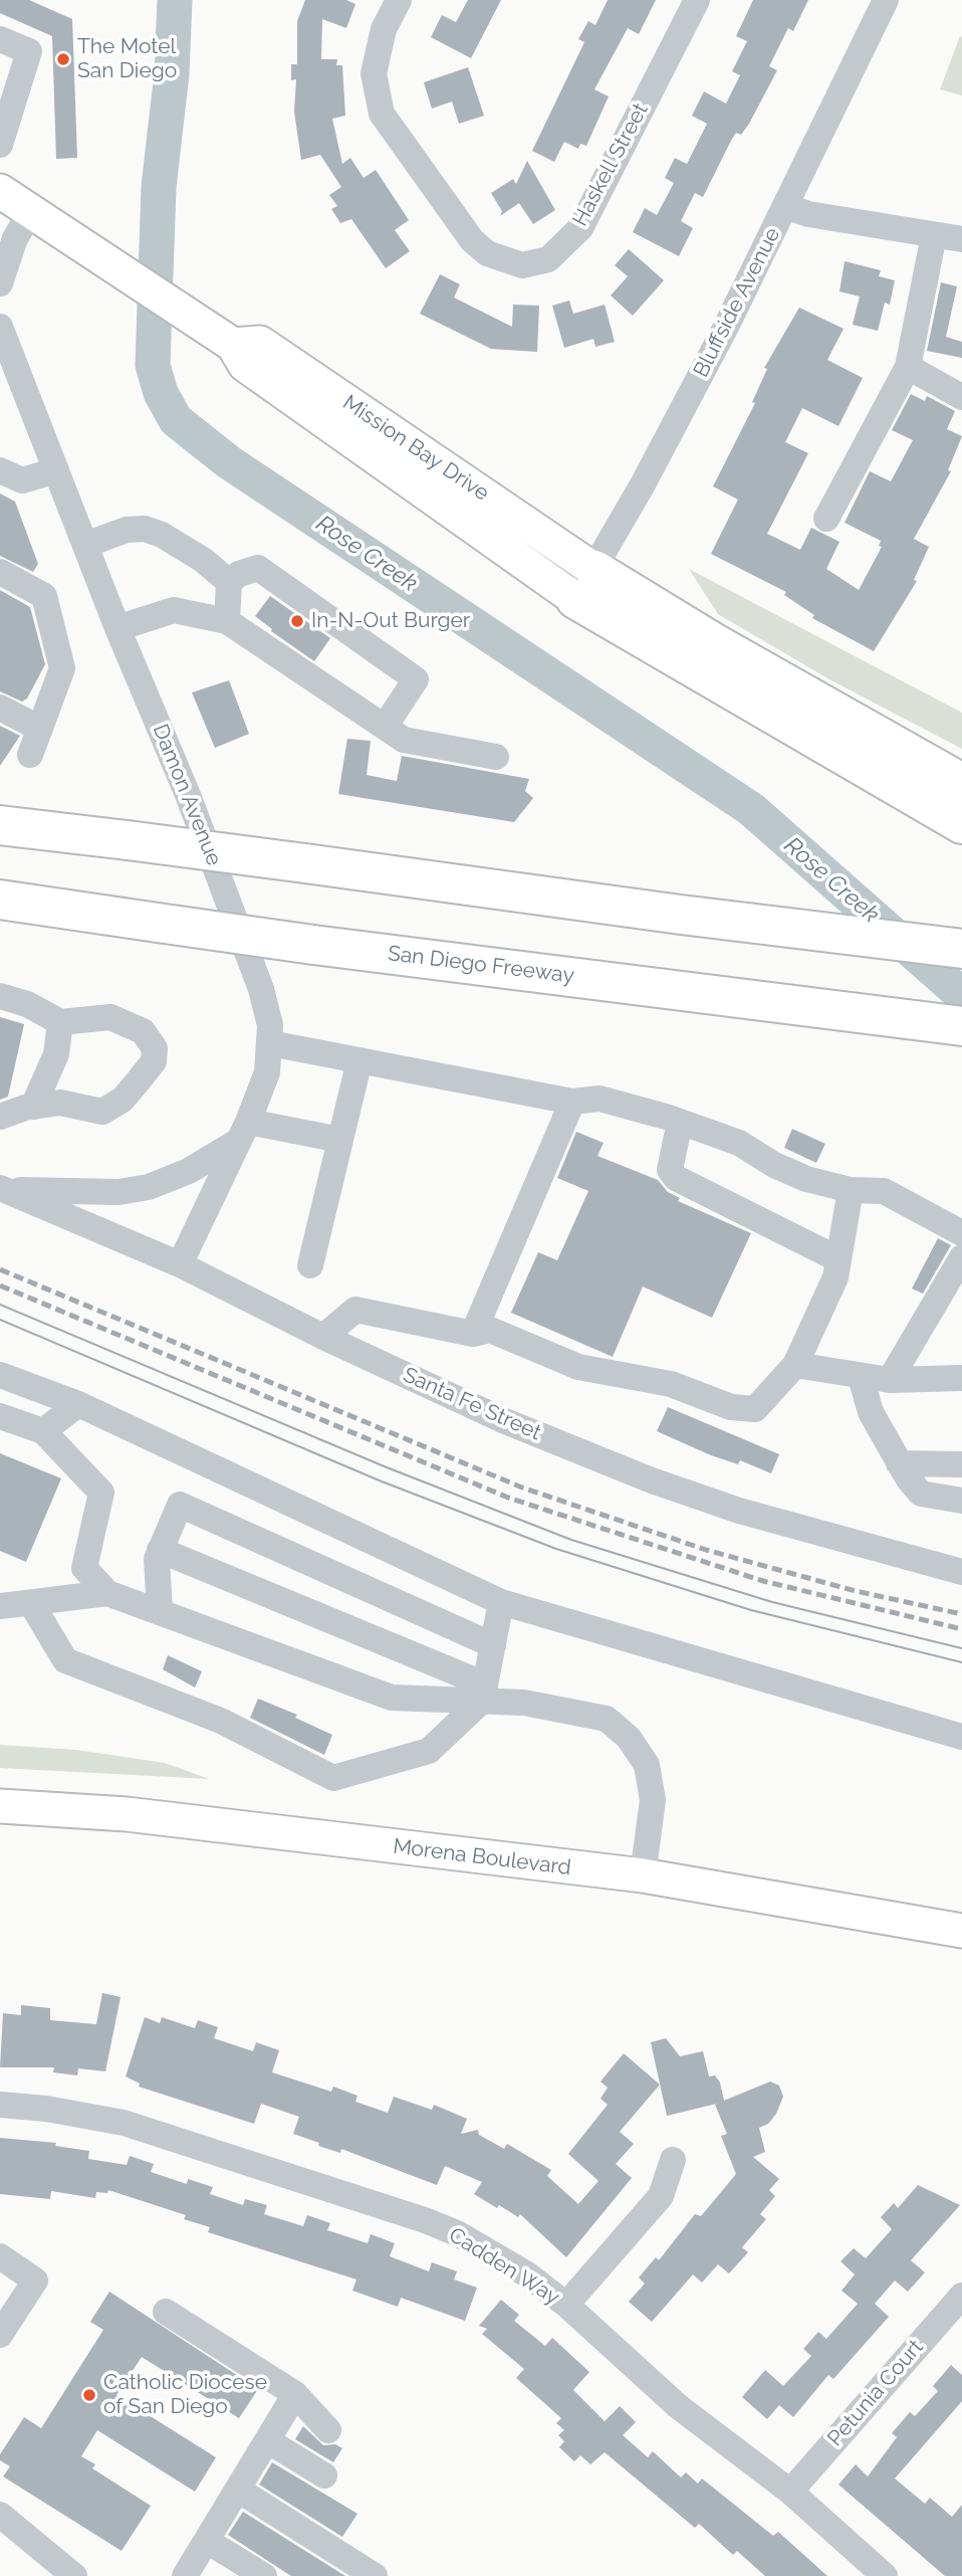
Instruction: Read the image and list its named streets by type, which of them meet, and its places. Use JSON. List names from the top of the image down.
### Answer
{
  "streets": {
    "highway": ["San Diego Freeway"],
    "main road": ["Mission Bay Drive", "Morena Boulevard"],
    "street": [
      "Haskell Street",
      "Bluffside Avenue",
      "Damon Avenue",
      "Santa Fe Street",
      "Cadden Way",
      "Petunia Court"
    ]
  },
  "crossings": [
    ["Bluffside Avenue", "Mission Bay Drive"],
    ["Damon Avenue", "Santa Fe Street"],
    ["Cadden Way", "Petunia Court"]
  ],
  "water": ["Rose Creek"],
  "places": ["The Motel San Diego", "In-N-Out Burger", "Catholic Diocese of San Diego"]
}
